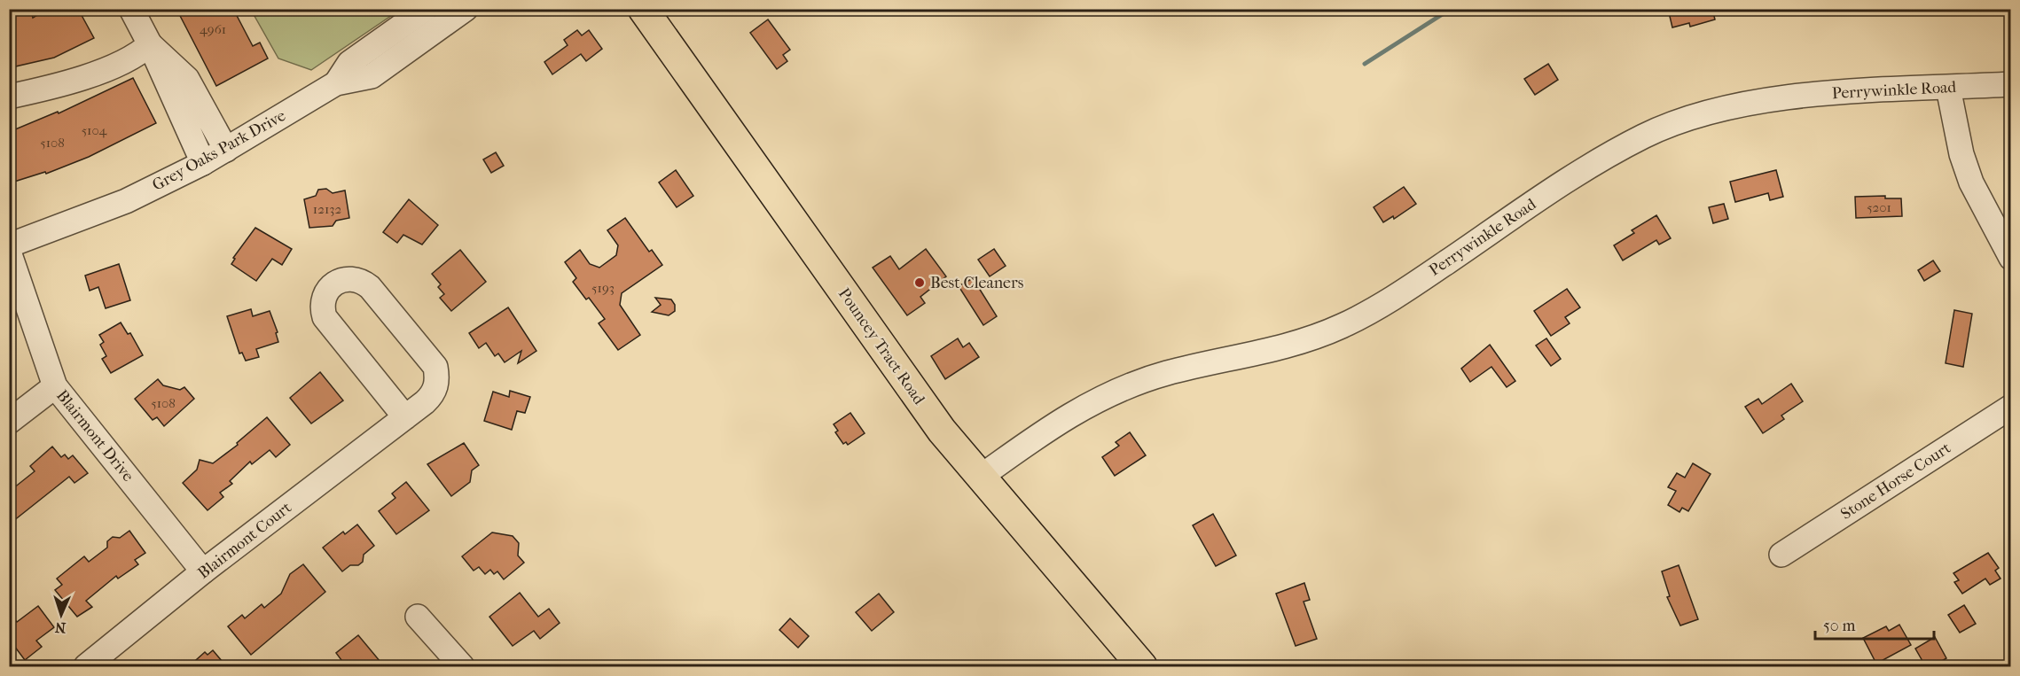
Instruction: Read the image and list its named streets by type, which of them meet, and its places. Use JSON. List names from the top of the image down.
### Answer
{
  "streets": {
    "main road": ["Pouncey Tract Road"],
    "street": [
      "Perrywinkle Road",
      "Grey Oaks Park Drive",
      "Blairmont Drive",
      "Stone Horse Court",
      "Blairmont Court"
    ]
  },
  "crossings": [
    ["Perrywinkle Road", "Pouncey Tract Road"],
    ["Blairmont Drive", "Blairmont Court"]
  ],
  "places": ["Best Cleaners"],
  "house_numbers": [
    "4961",
    "5104",
    "5108",
    "5201",
    "12132",
    "5193",
    "5108"
  ],
  "scale_bar": "50 m",
  "north": "bottom"
}
